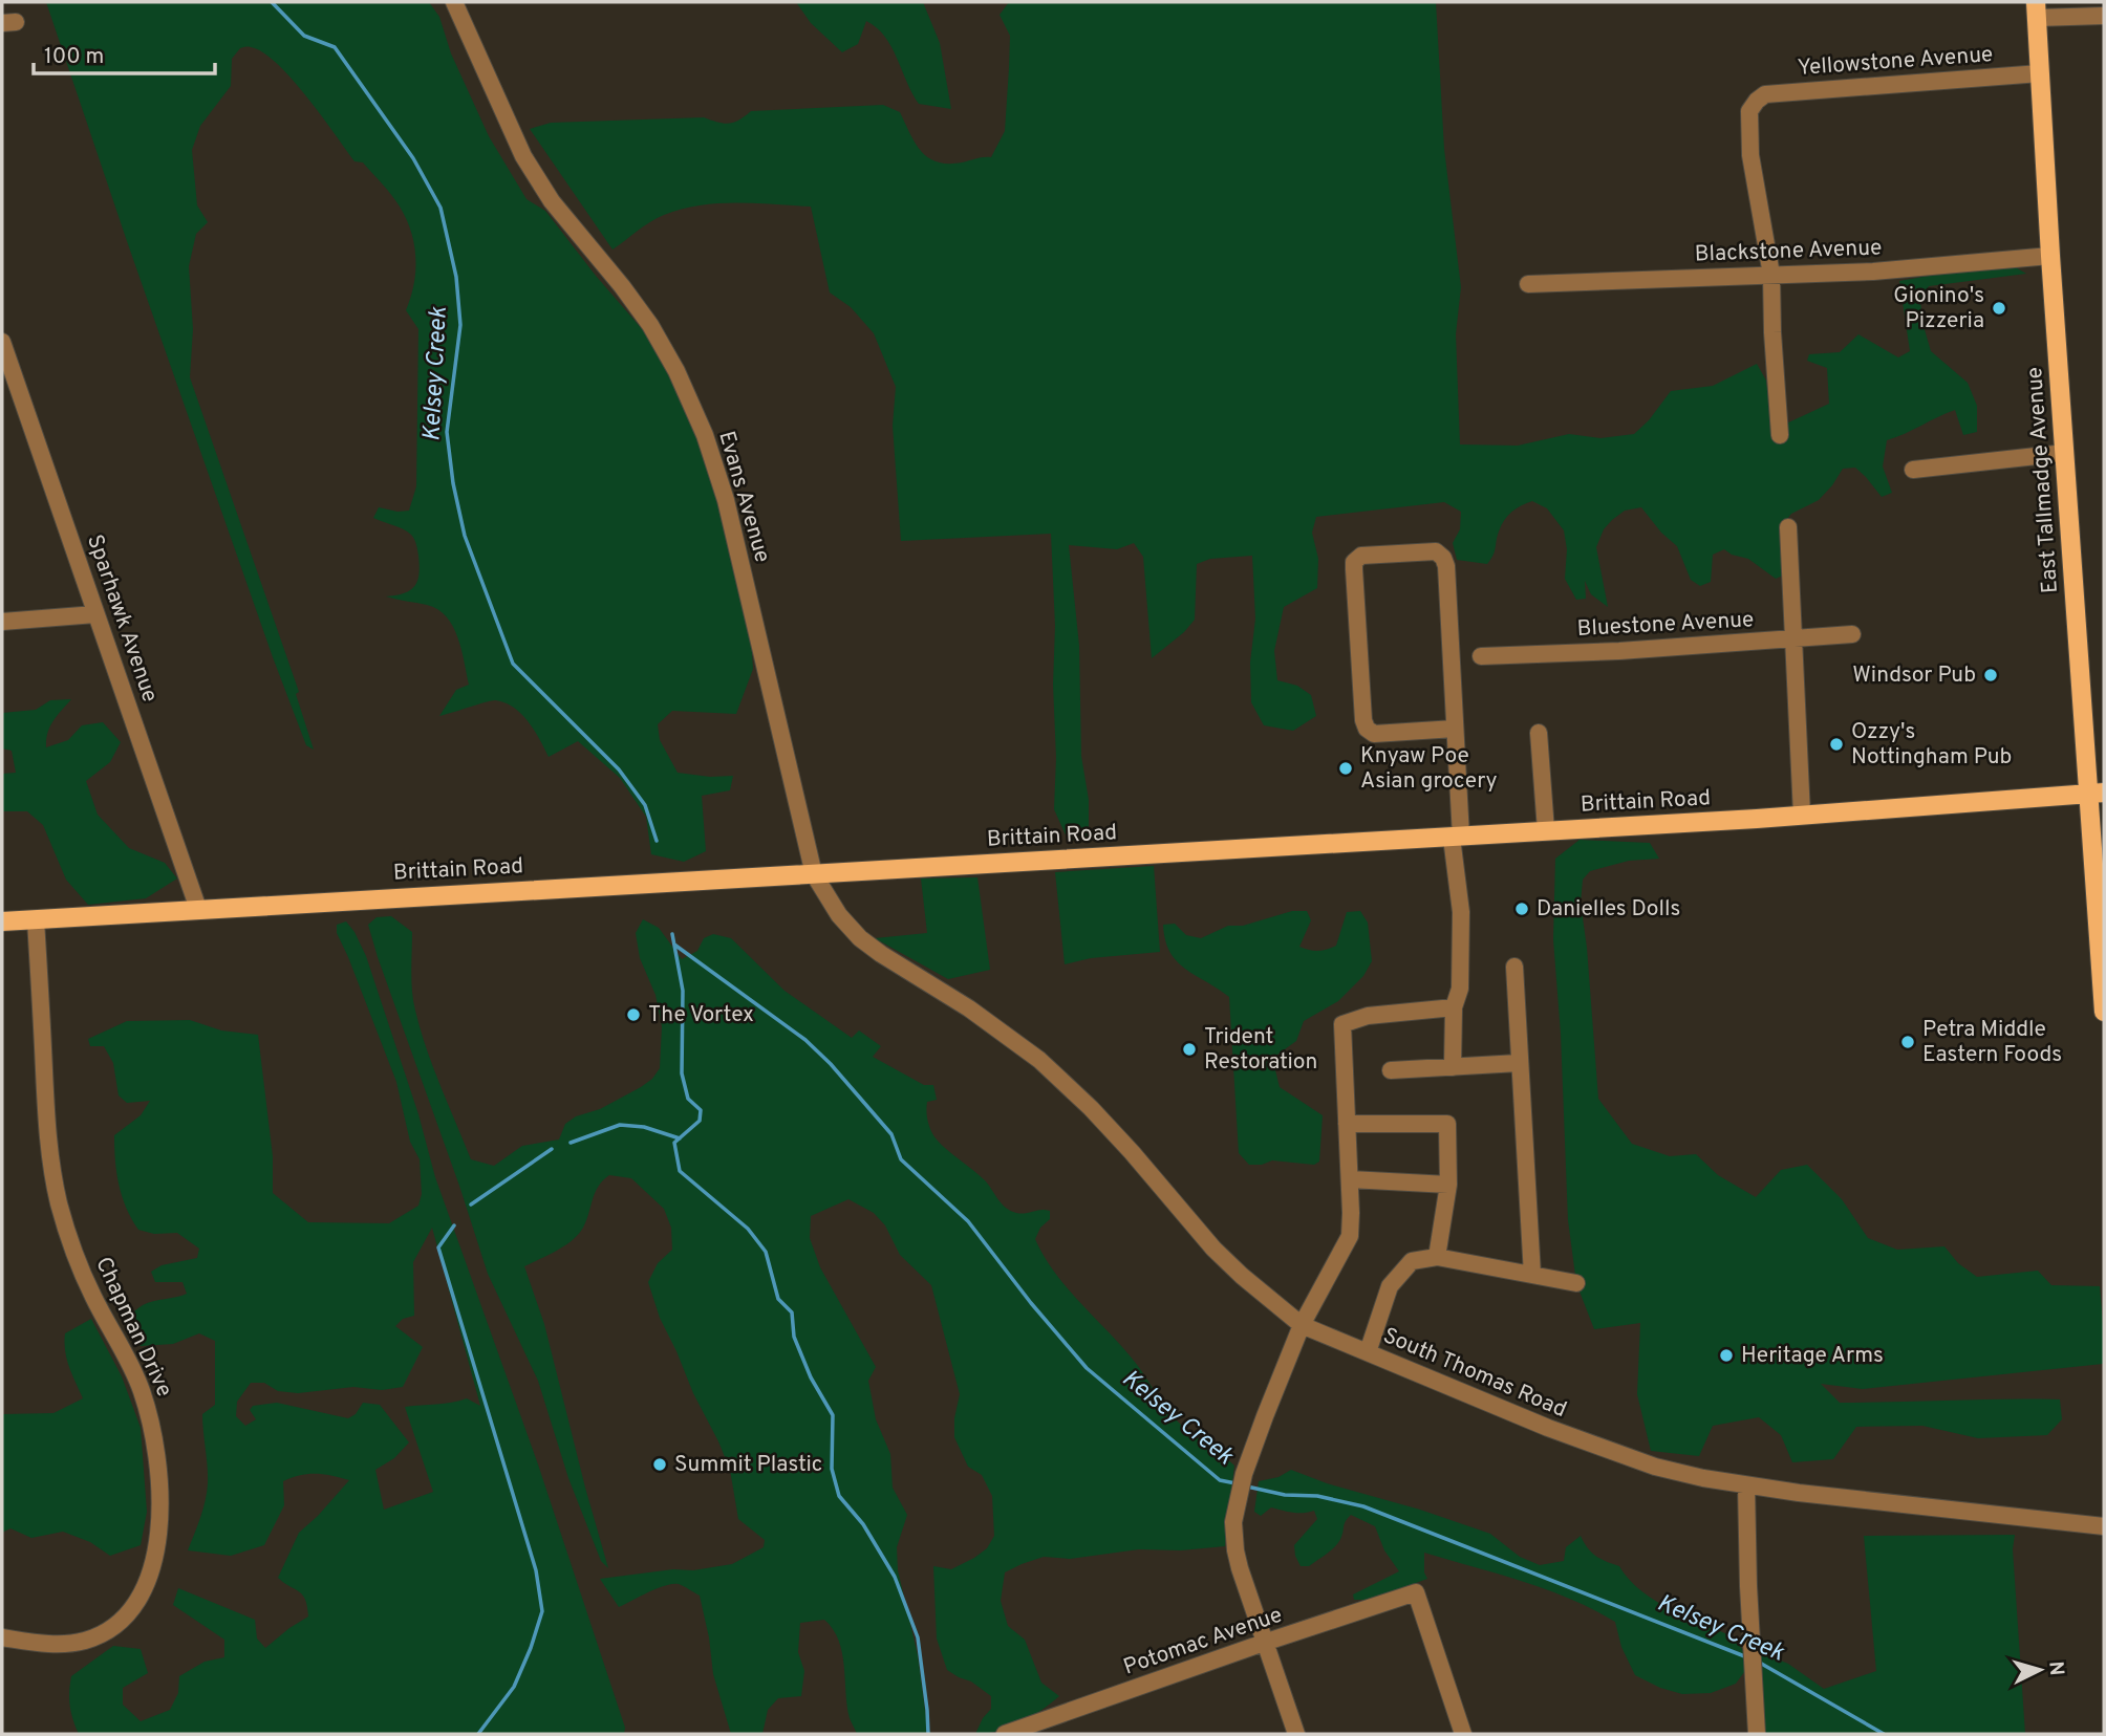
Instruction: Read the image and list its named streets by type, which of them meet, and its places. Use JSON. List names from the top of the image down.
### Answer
{
  "streets": {
    "main road": ["East Tallmadge Avenue", "Brittain Road"],
    "street": [
      "Yellowstone Avenue",
      "Blackstone Avenue",
      "Evans Avenue",
      "Sparhawk Avenue",
      "Bluestone Avenue",
      "Chapman Drive",
      "South Thomas Road",
      "Potomac Avenue"
    ]
  },
  "crossings": [
    ["Yellowstone Avenue", "Blackstone Avenue"],
    ["Yellowstone Avenue", "East Tallmadge Avenue"],
    ["Blackstone Avenue", "East Tallmadge Avenue"],
    ["East Tallmadge Avenue", "Brittain Road"],
    ["Evans Avenue", "Brittain Road"],
    ["Evans Avenue", "South Thomas Road"],
    ["Sparhawk Avenue", "Brittain Road"],
    ["Brittain Road", "Chapman Drive"]
  ],
  "water": ["Kelsey Creek"],
  "places": [
    "Gionino's Pizzeria",
    "Windsor Pub",
    "Ozzy's Nottingham Pub",
    "Knyaw Poe Asian grocery",
    "Danielles Dolls",
    "The Vortex",
    "Petra Middle Eastern Foods",
    "Trident Restoration",
    "Heritage Arms",
    "Summit Plastic"
  ],
  "scale_bar": "100 m",
  "north": "right"
}
